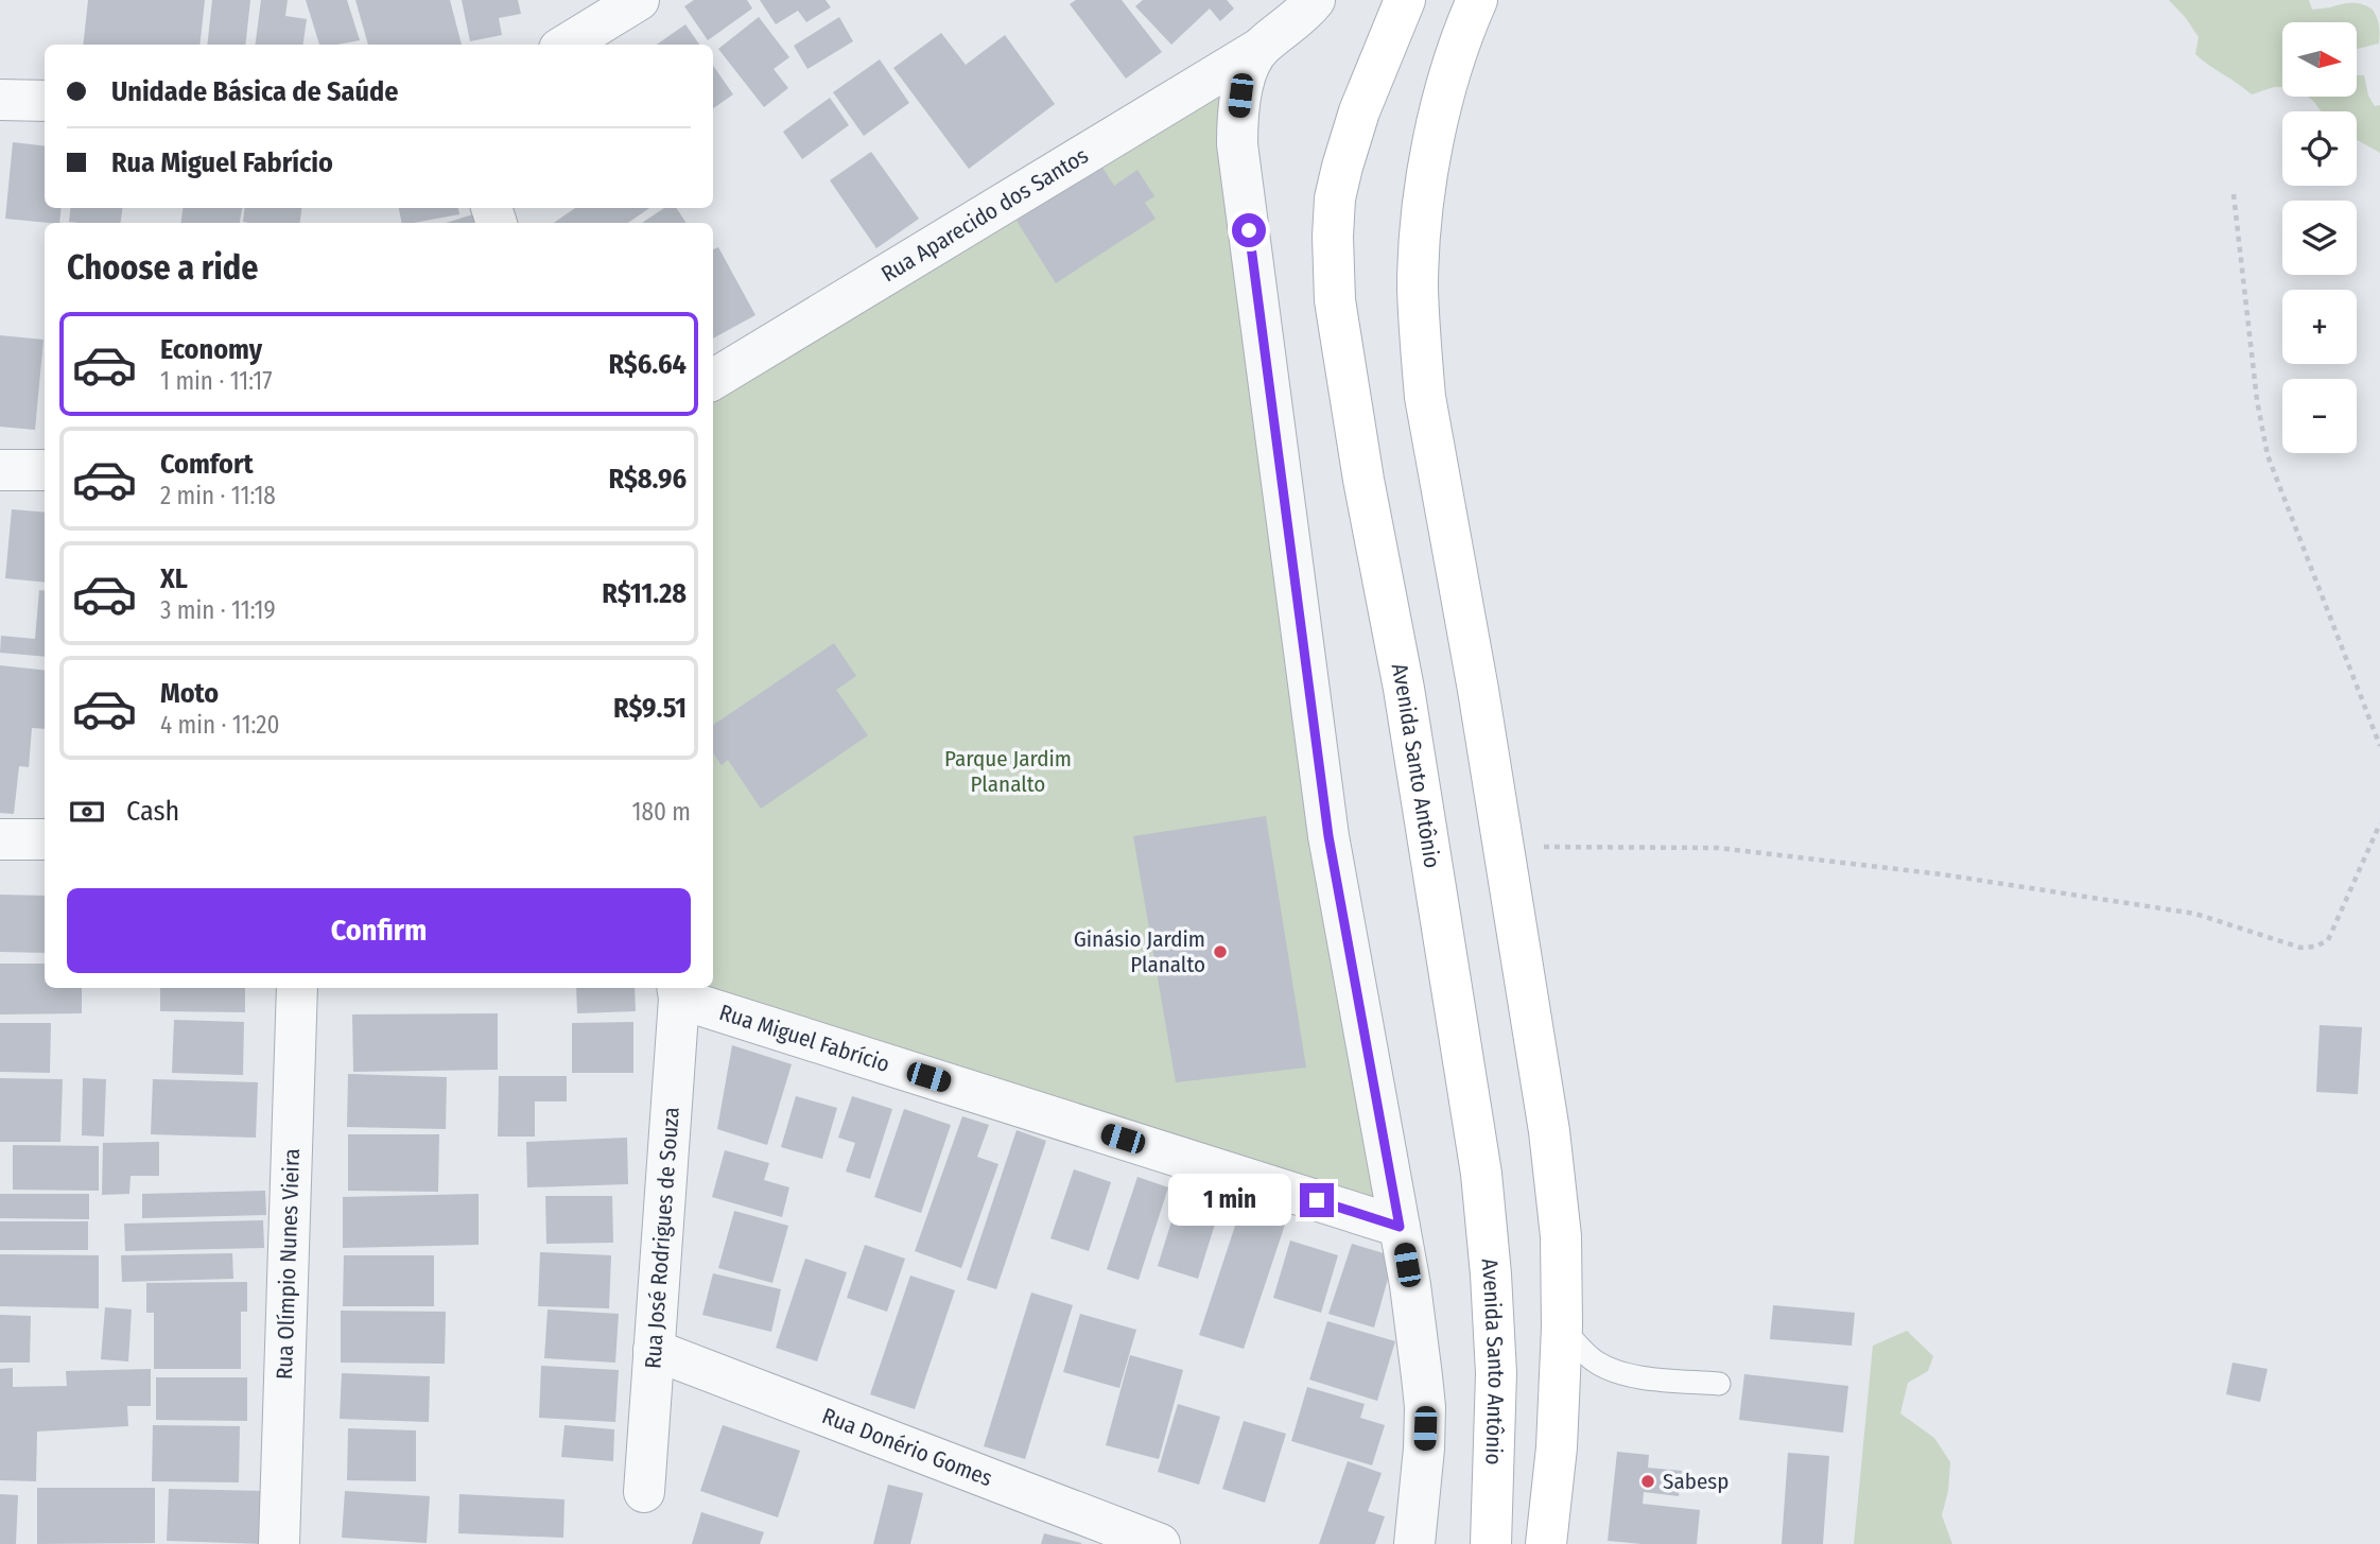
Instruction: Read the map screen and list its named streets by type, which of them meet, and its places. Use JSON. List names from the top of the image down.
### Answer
{
  "streets": {
    "street": [
      "Rua Aparecido dos Santos",
      "Avenida Santo Antônio",
      "Rua Miguel Fabrício",
      "Rua José Rodrigues de Souza",
      "Rua Olímpio Nunes Vieira",
      "Rua Donério Gomes"
    ]
  },
  "crossings": [
    ["Rua Aparecido dos Santos", "Rua Miguel Fabrício"],
    ["Rua Miguel Fabrício", "Rua José Rodrigues de Souza"],
    ["Rua José Rodrigues de Souza", "Rua Donério Gomes"]
  ],
  "parks": ["Parque Jardim Planalto"],
  "places": ["Ginásio Jardim Planalto", "Sabesp"],
  "north": "right",
  "page": {
    "map_buttons": ["+", "−"],
    "banner": ["Unidade Básica de Saúde", "Rua Miguel Fabrício"],
    "heading": "Choose a ride",
    "list": [
      {
        "name": "Economy",
        "note": "1 min · 11:17",
        "value": "R$6.64"
      },
      {
        "name": "Comfort",
        "note": "2 min · 11:18",
        "value": "R$8.96"
      },
      {
        "name": "XL",
        "note": "3 min · 11:19",
        "value": "R$11.28"
      },
      {
        "name": "Moto",
        "note": "4 min · 11:20",
        "value": "R$9.51"
      }
    ],
    "pay": ["Cash", "180 m"],
    "buttons": "Confirm",
    "bubble": "1 min"
  }
}
